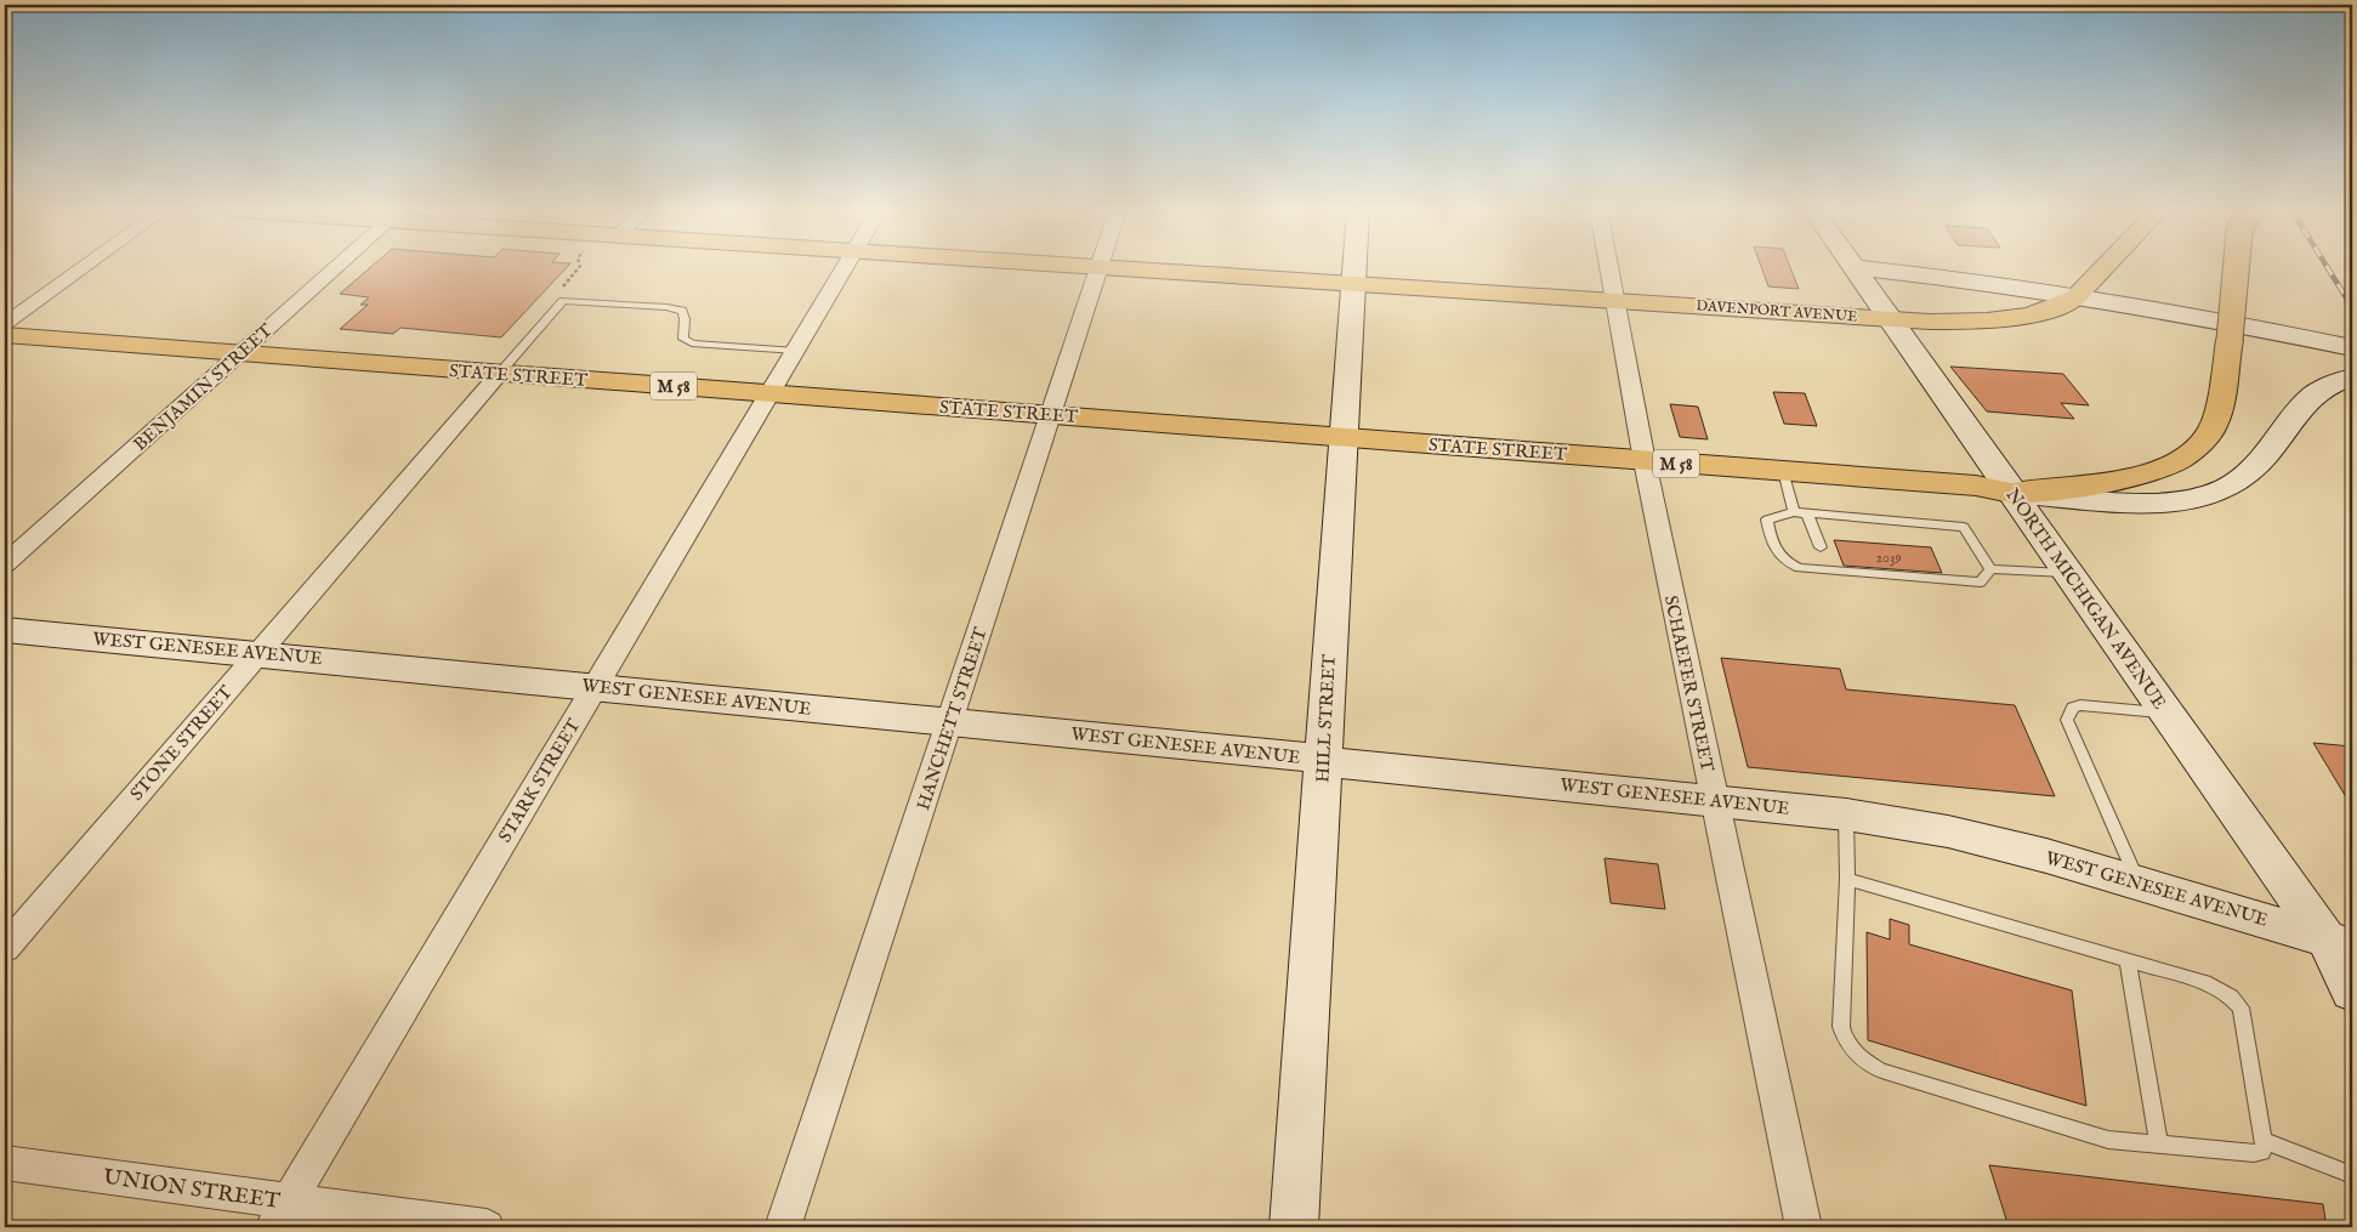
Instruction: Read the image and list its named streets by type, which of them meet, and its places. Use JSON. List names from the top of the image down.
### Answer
{
  "streets": {
    "main road": [
      "DAVENPORT AVENUE",
      "STATE STREET",
      "M 58",
      "NORTH MICHIGAN AVENUE",
      "WEST GENESEE AVENUE",
      "HILL STREET"
    ],
    "street": [
      "BENJAMIN STREET",
      "SCHAEFER STREET",
      "HANCHETT STREET",
      "STONE STREET",
      "STARK STREET",
      "UNION STREET"
    ]
  },
  "crossings": [
    ["DAVENPORT AVENUE", "NORTH MICHIGAN AVENUE"],
    ["DAVENPORT AVENUE", "SCHAEFER STREET"],
    ["DAVENPORT AVENUE", "HILL STREET"],
    ["STATE STREET", "BENJAMIN STREET"],
    ["STATE STREET", "NORTH MICHIGAN AVENUE"],
    ["STATE STREET", "SCHAEFER STREET"],
    ["STATE STREET", "HANCHETT STREET"],
    ["STATE STREET", "HILL STREET"],
    ["STATE STREET", "STONE STREET"],
    ["STATE STREET", "STARK STREET"],
    ["NORTH MICHIGAN AVENUE", "WEST GENESEE AVENUE"],
    ["WEST GENESEE AVENUE", "SCHAEFER STREET"],
    ["WEST GENESEE AVENUE", "HANCHETT STREET"],
    ["WEST GENESEE AVENUE", "HILL STREET"],
    ["WEST GENESEE AVENUE", "STONE STREET"],
    ["WEST GENESEE AVENUE", "STARK STREET"],
    ["STARK STREET", "UNION STREET"]
  ],
  "house_numbers": ["2039"]
}
